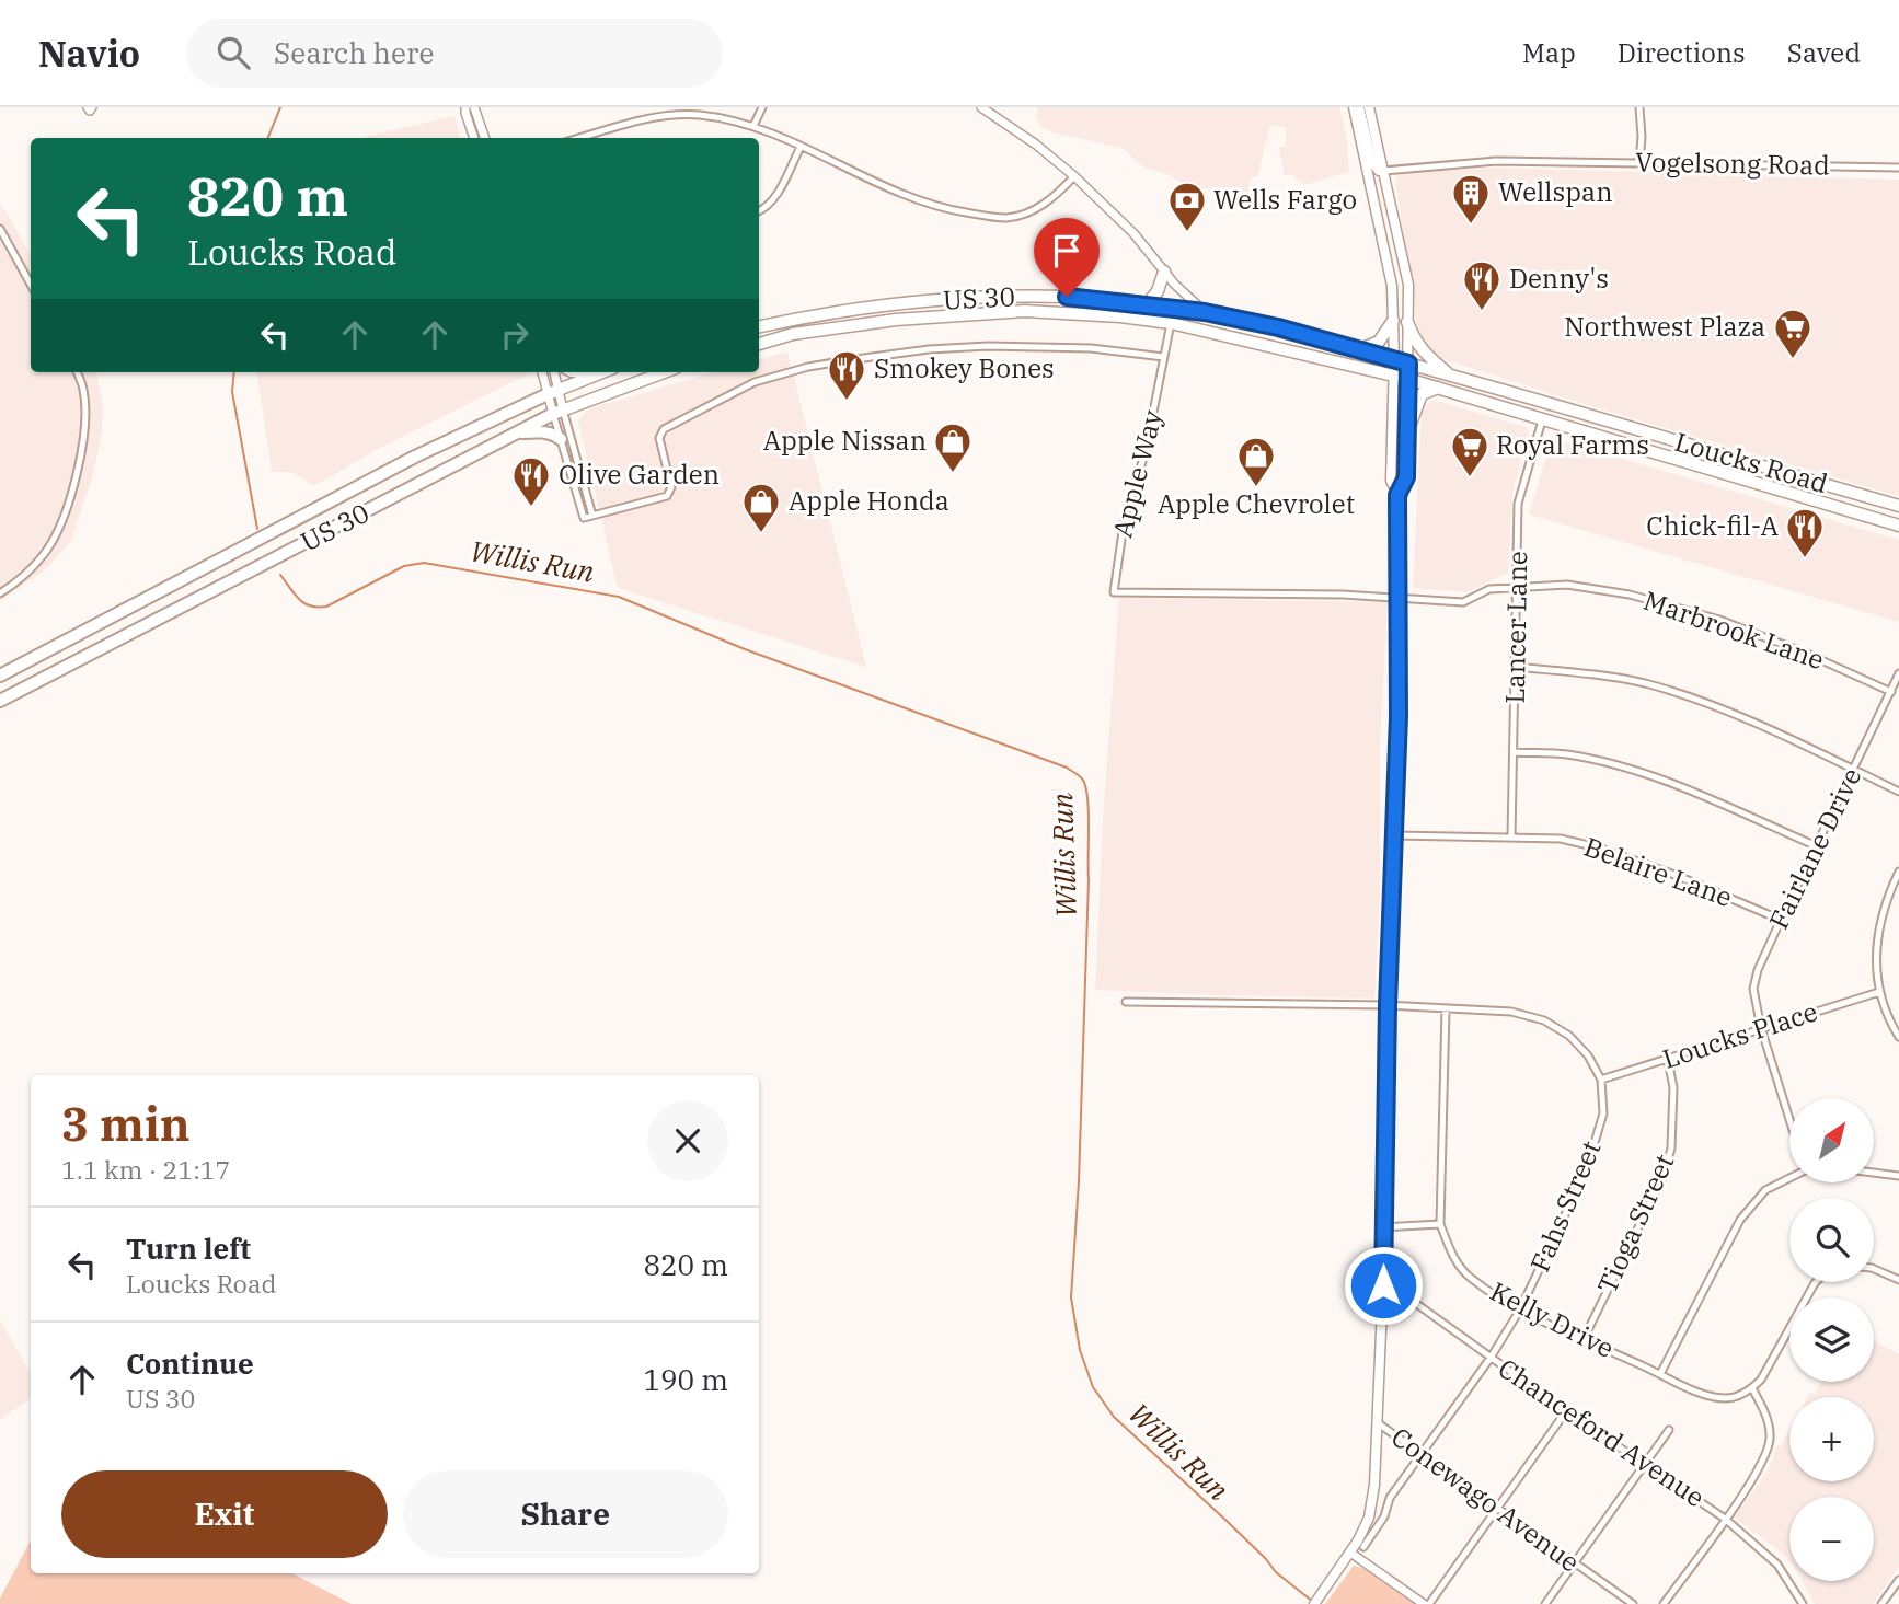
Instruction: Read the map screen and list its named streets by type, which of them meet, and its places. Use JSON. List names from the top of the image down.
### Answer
{
  "streets": {
    "highway": ["US 30", "Loucks Road"],
    "street": [
      "Vogelsong Road",
      "Apple Way",
      "Lancer Lane",
      "Marbrook Lane",
      "Fairlane Drive",
      "Belaire Lane",
      "Loucks Place",
      "Fahs Street",
      "Tioga Street",
      "Kelly Drive",
      "Chanceford Avenue",
      "Conewago Avenue"
    ]
  },
  "crossings": [
    ["US 30", "Loucks Road"],
    ["US 30", "Apple Way"],
    ["Loucks Road", "Apple Way"],
    ["Loucks Road", "Lancer Lane"],
    ["Apple Way", "Marbrook Lane"],
    ["Lancer Lane", "Marbrook Lane"],
    ["Lancer Lane", "Belaire Lane"],
    ["Marbrook Lane", "Fairlane Drive"],
    ["Fairlane Drive", "Belaire Lane"],
    ["Fairlane Drive", "Loucks Place"],
    ["Loucks Place", "Fahs Street"],
    ["Loucks Place", "Tioga Street"],
    ["Fahs Street", "Kelly Drive"],
    ["Fahs Street", "Chanceford Avenue"],
    ["Fahs Street", "Conewago Avenue"],
    ["Tioga Street", "Kelly Drive"]
  ],
  "water": ["Willis Run"],
  "places": {
    "building": ["Wellspan"],
    "bank": ["Wells Fargo"],
    "restaurant": [
      "Denny's",
      "Smokey Bones",
      "Olive Garden",
      "Chick-fil-A"
    ],
    "supermarket": ["Northwest Plaza", "Royal Farms"],
    "shop": ["Apple Nissan", "Apple Chevrolet", "Apple Honda"]
  },
  "north": "top right",
  "page": {
    "header": "Navio",
    "search": "Search here",
    "nav": ["Map", "Directions", "Saved"],
    "turn": ["820 m", "Loucks Road"],
    "heading": ["3 min", "1.1 km · 21:17"],
    "map_buttons": ["+", "−"],
    "list": [
      {
        "name": "Turn left",
        "note": "Loucks Road",
        "value": "820 m"
      },
      {
        "name": "Continue",
        "note": "US 30",
        "value": "190 m"
      }
    ],
    "buttons": ["Exit", "Share"]
  }
}
